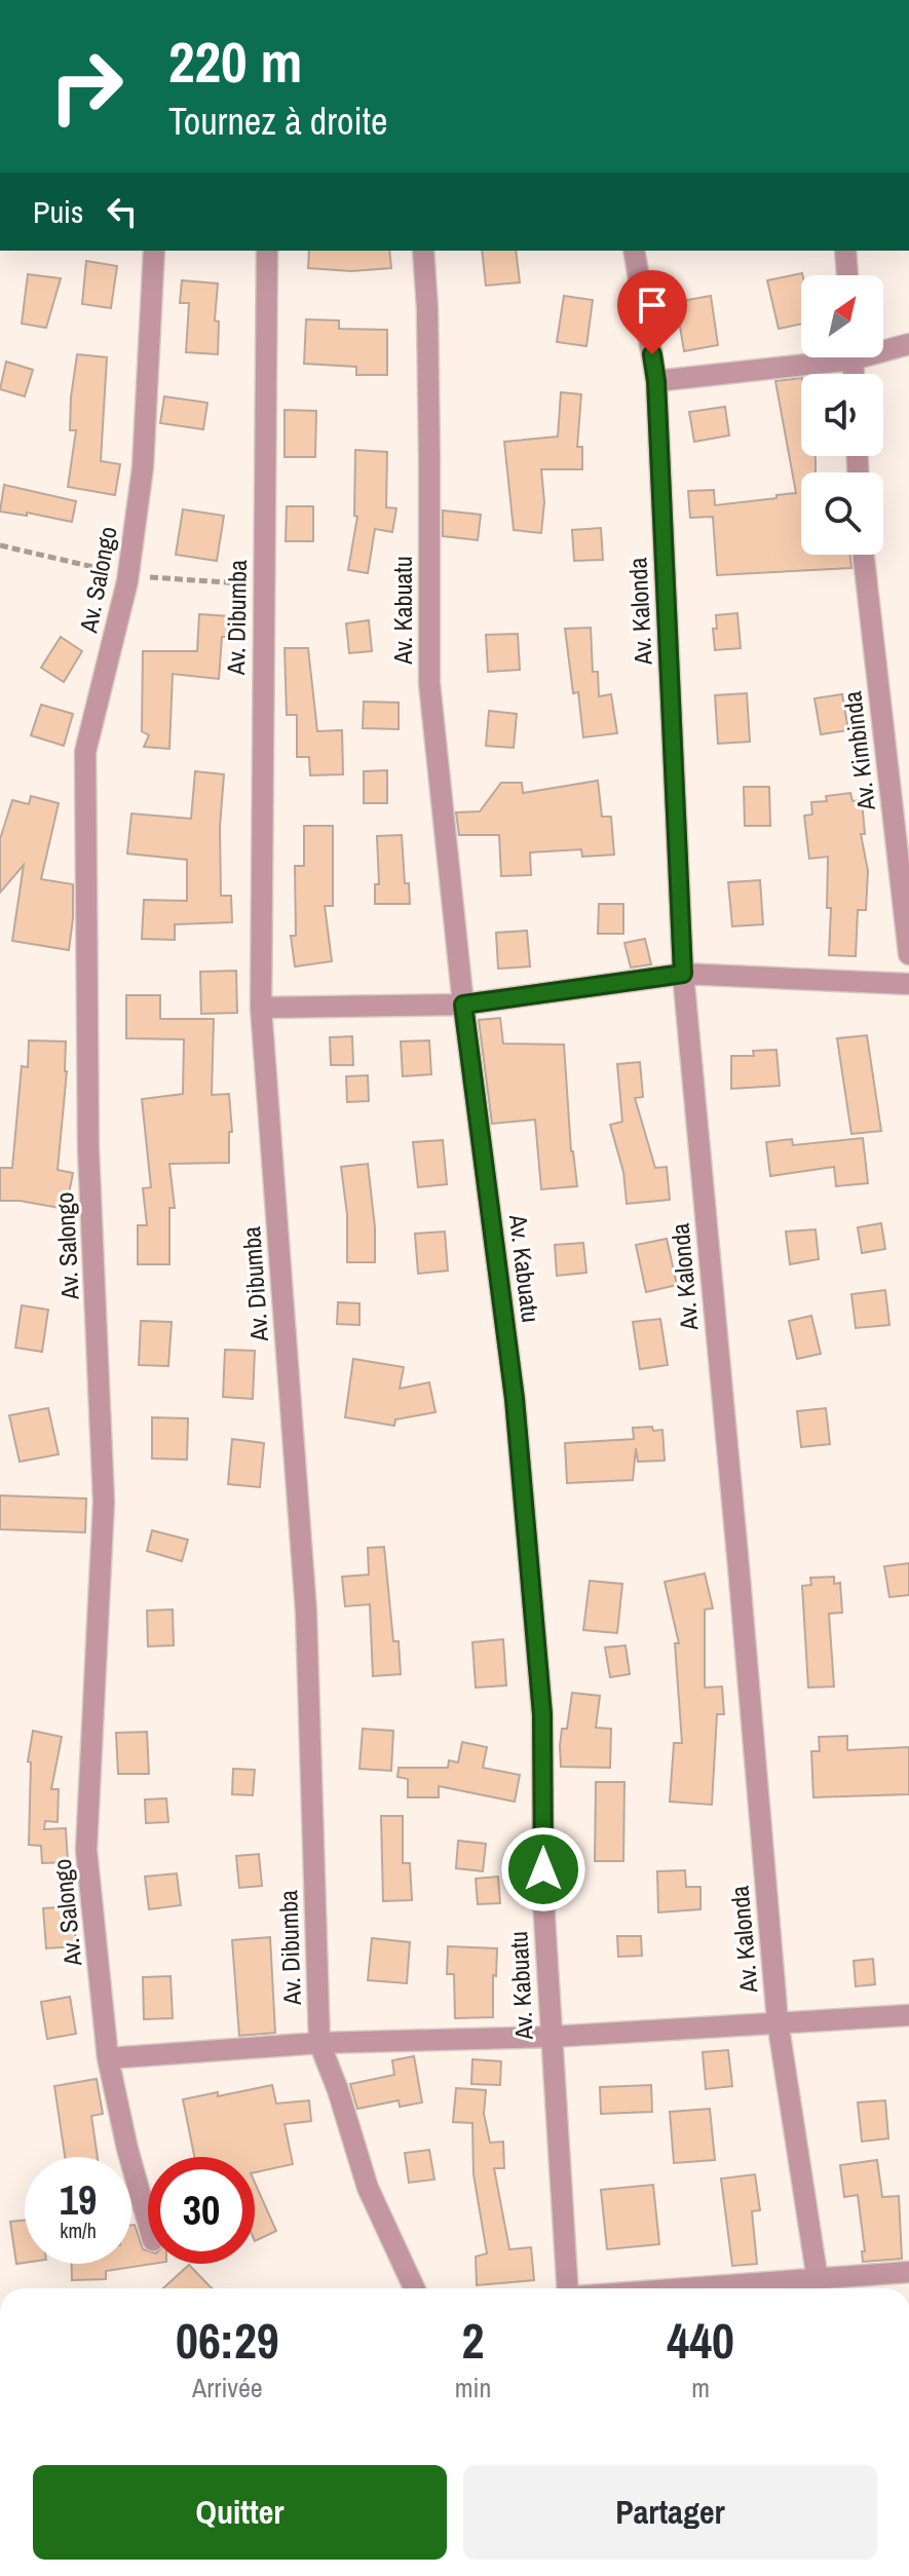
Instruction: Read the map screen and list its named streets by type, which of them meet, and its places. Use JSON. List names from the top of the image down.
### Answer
{
  "streets": {
    "street": [
      "Av. Salongo",
      "Av. Kabuatu",
      "Av. Kalonda",
      "Av. Dibumba",
      "Av. Kimbinda"
    ]
  },
  "north": "top right",
  "page": {
    "turn": ["220 m", "Tournez à droite"],
    "then": "Puis",
    "speed": "19 km/h",
    "limit": "30",
    "eta": [
      "06:29",
      "Arrivée",
      "2",
      "min",
      "440",
      "m"
    ],
    "buttons": ["Quitter", "Partager"]
  }
}
